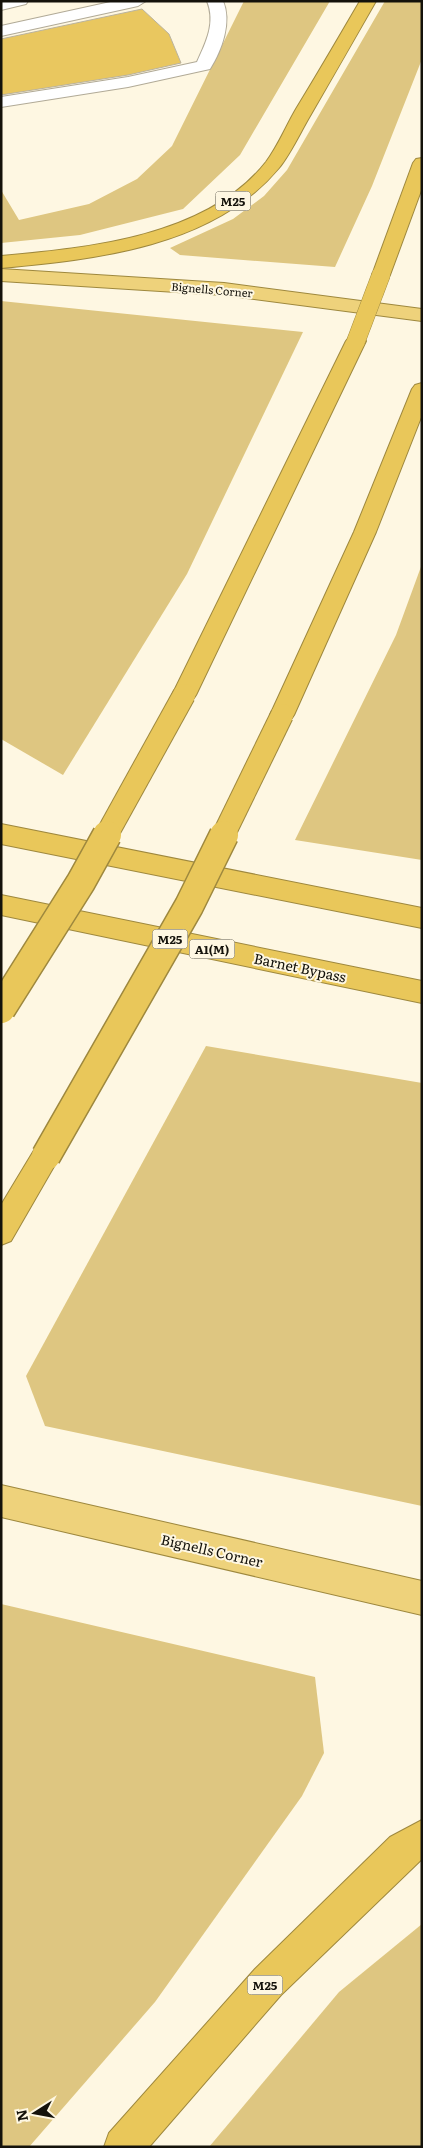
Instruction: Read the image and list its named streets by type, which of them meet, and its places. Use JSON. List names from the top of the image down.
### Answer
{
  "streets": {
    "highway": [
      "M25",
      "Bignells Corner",
      "A1(M)",
      "Barnet Bypass"
    ]
  },
  "north": "left"
}
